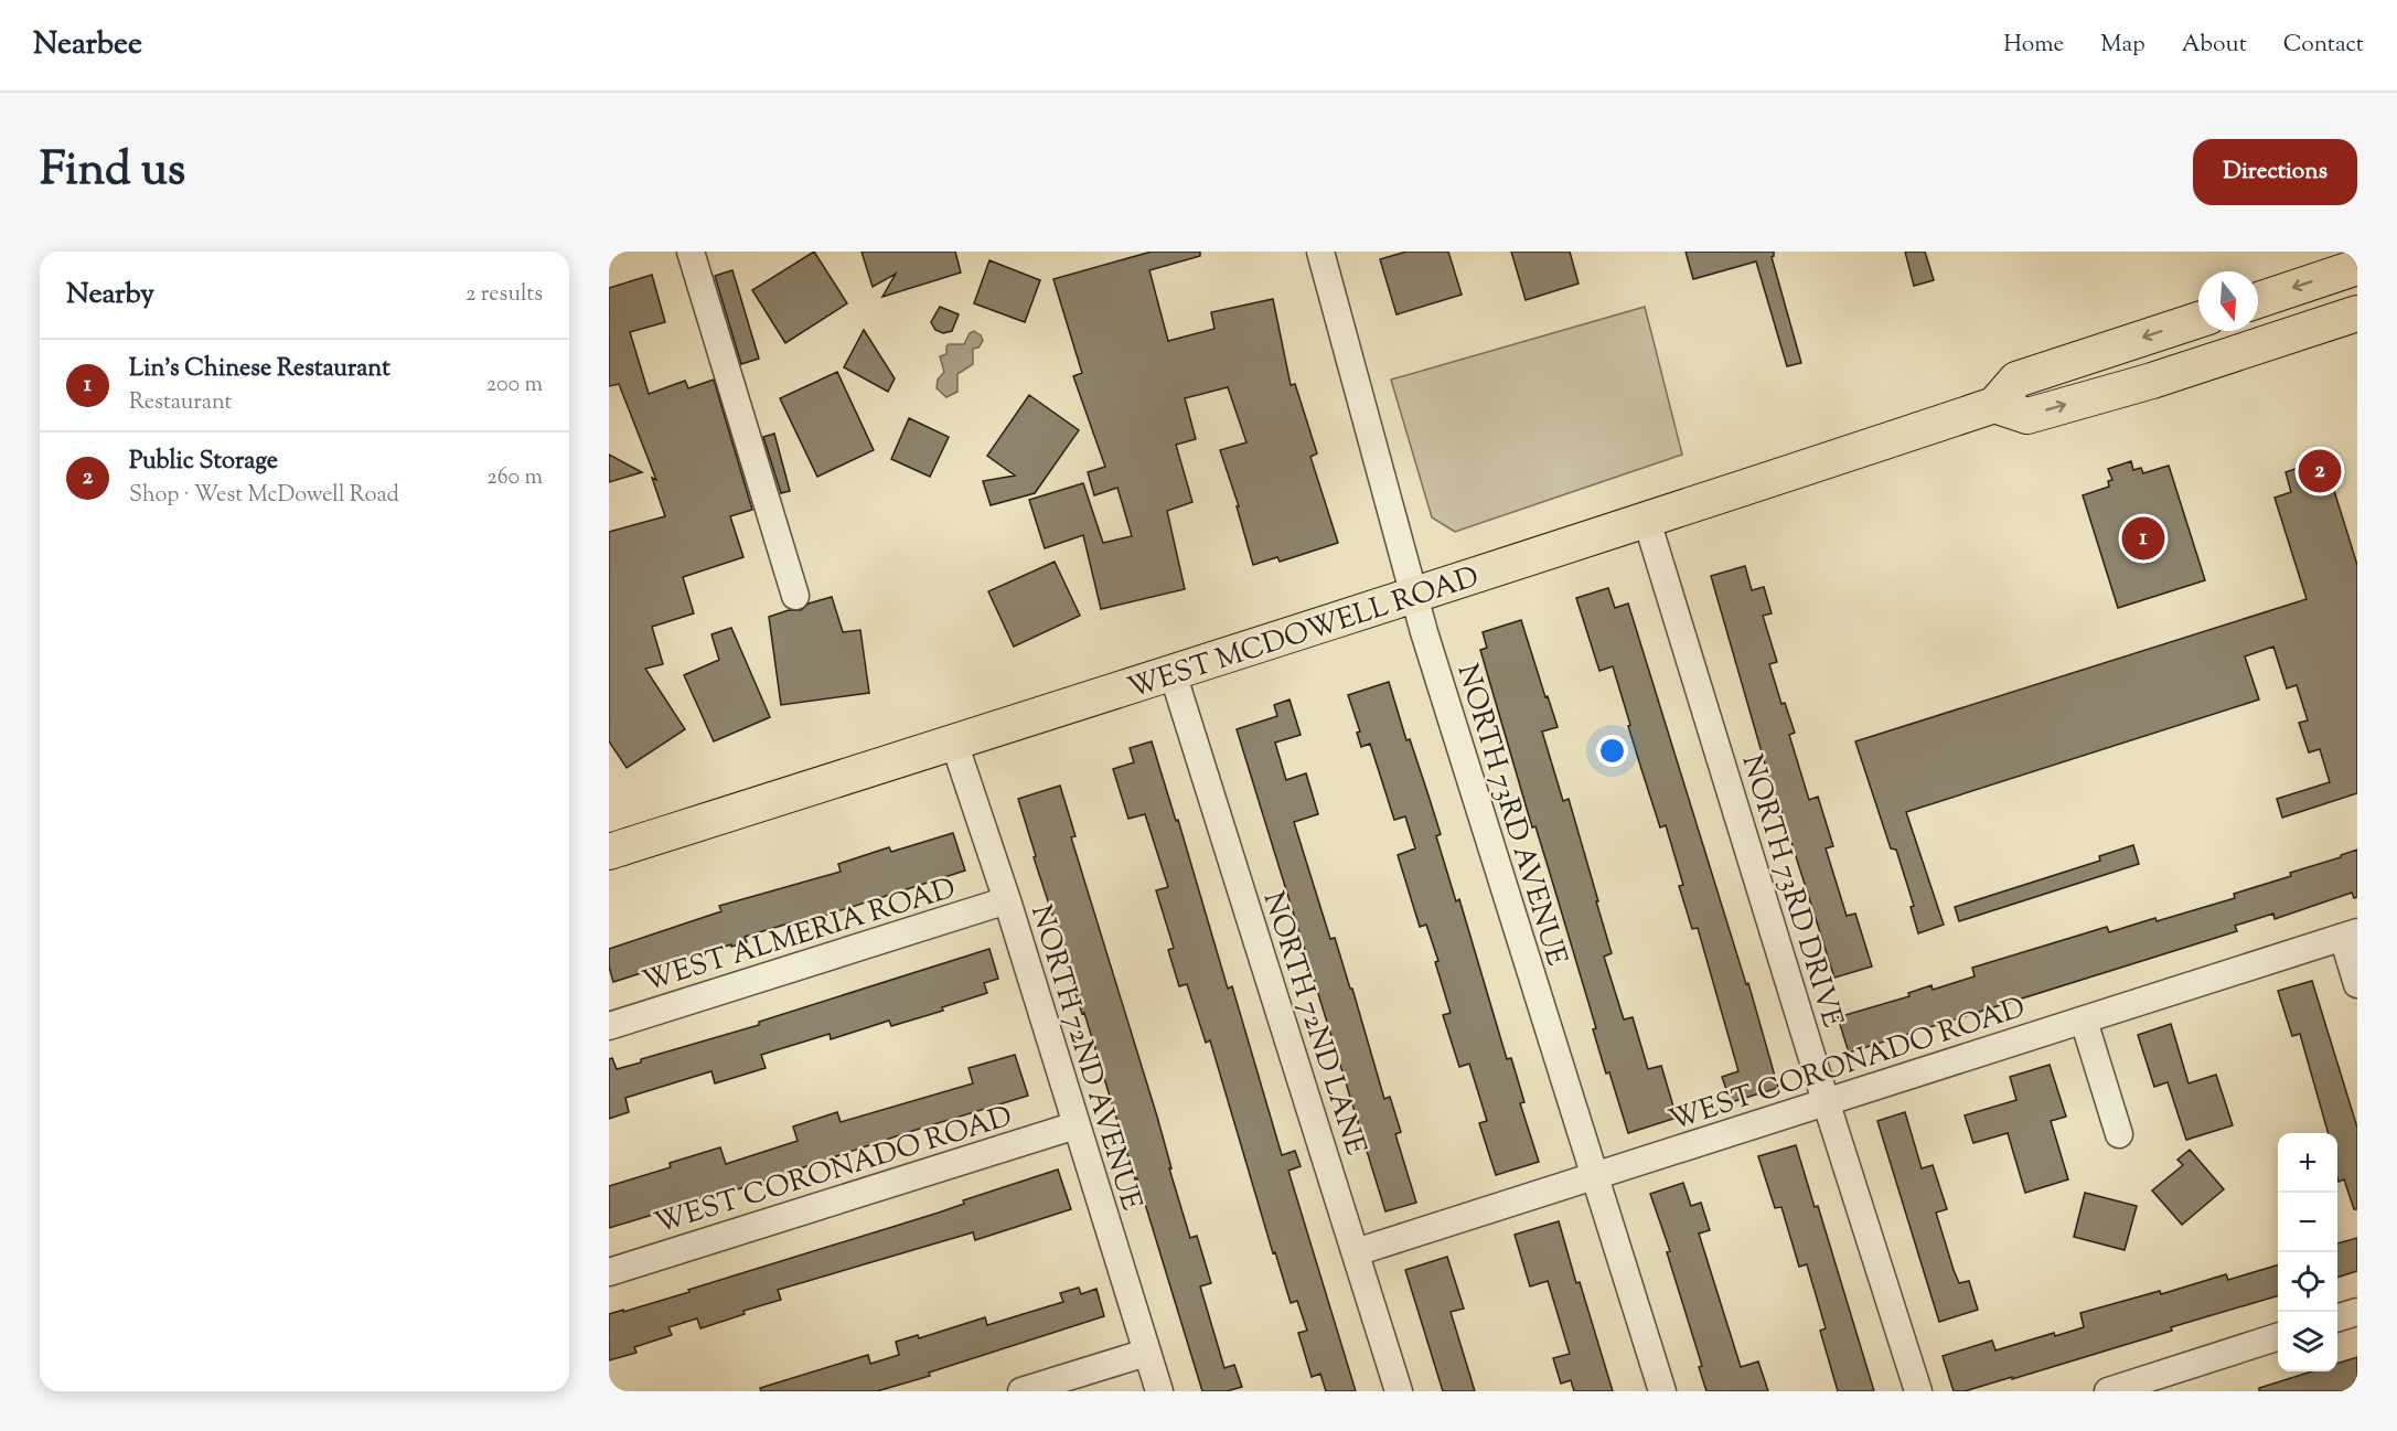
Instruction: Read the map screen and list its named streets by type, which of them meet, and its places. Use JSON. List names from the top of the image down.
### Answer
{
  "streets": {
    "main road": ["WEST MCDOWELL ROAD"],
    "street": [
      "NORTH 73RD AVENUE",
      "NORTH 73RD DRIVE",
      "WEST ALMERIA ROAD",
      "NORTH 72ND LANE",
      "NORTH 72ND AVENUE",
      "WEST CORONADO ROAD"
    ]
  },
  "crossings": [
    ["WEST MCDOWELL ROAD", "NORTH 73RD AVENUE"],
    ["WEST MCDOWELL ROAD", "NORTH 73RD DRIVE"],
    ["WEST MCDOWELL ROAD", "NORTH 72ND LANE"],
    ["WEST MCDOWELL ROAD", "NORTH 72ND AVENUE"],
    ["NORTH 73RD AVENUE", "WEST CORONADO ROAD"],
    ["NORTH 73RD DRIVE", "WEST CORONADO ROAD"],
    ["WEST ALMERIA ROAD", "NORTH 72ND AVENUE"],
    ["NORTH 72ND LANE", "WEST CORONADO ROAD"],
    ["NORTH 72ND AVENUE", "WEST CORONADO ROAD"]
  ],
  "north": "bottom",
  "page": {
    "header": "Nearbee",
    "nav": [
      "Home",
      "Map",
      "About",
      "Contact"
    ],
    "title": "Find us",
    "buttons": "Directions",
    "heading": ["Nearby", "2 results"],
    "list": [
      {
        "mark": "1",
        "name": "Lin's Chinese Restaurant",
        "note": "Restaurant",
        "value": "200 m"
      },
      {
        "mark": "2",
        "name": "Public Storage",
        "note": "Shop · West McDowell Road",
        "value": "260 m"
      }
    ],
    "pins": ["2", "1"],
    "map_buttons": ["+", "−"]
  }
}
